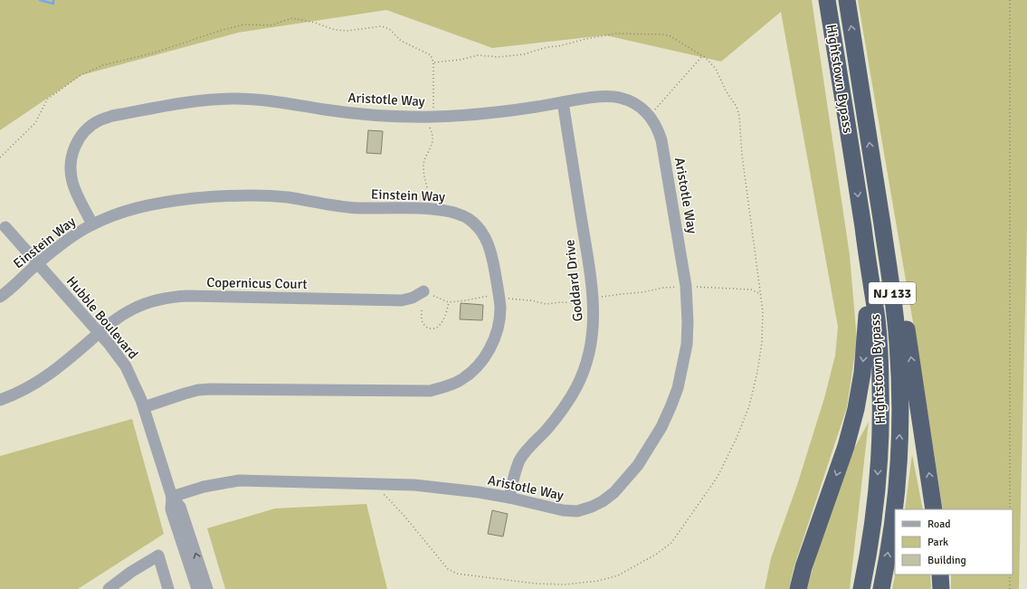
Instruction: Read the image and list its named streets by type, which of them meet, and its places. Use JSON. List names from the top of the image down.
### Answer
{
  "streets": {
    "highway": ["Hightstown Bypass", "NJ 133"],
    "street": [
      "Aristotle Way",
      "Einstein Way",
      "Goddard Drive",
      "Copernicus Court",
      "Hubble Boulevard"
    ]
  },
  "crossings": [
    ["Aristotle Way", "Einstein Way"],
    ["Aristotle Way", "Goddard Drive"],
    ["Aristotle Way", "Hubble Boulevard"],
    ["Einstein Way", "Hubble Boulevard"],
    ["Copernicus Court", "Hubble Boulevard"]
  ],
  "legend": ["Road", "Park", "Building"]
}
